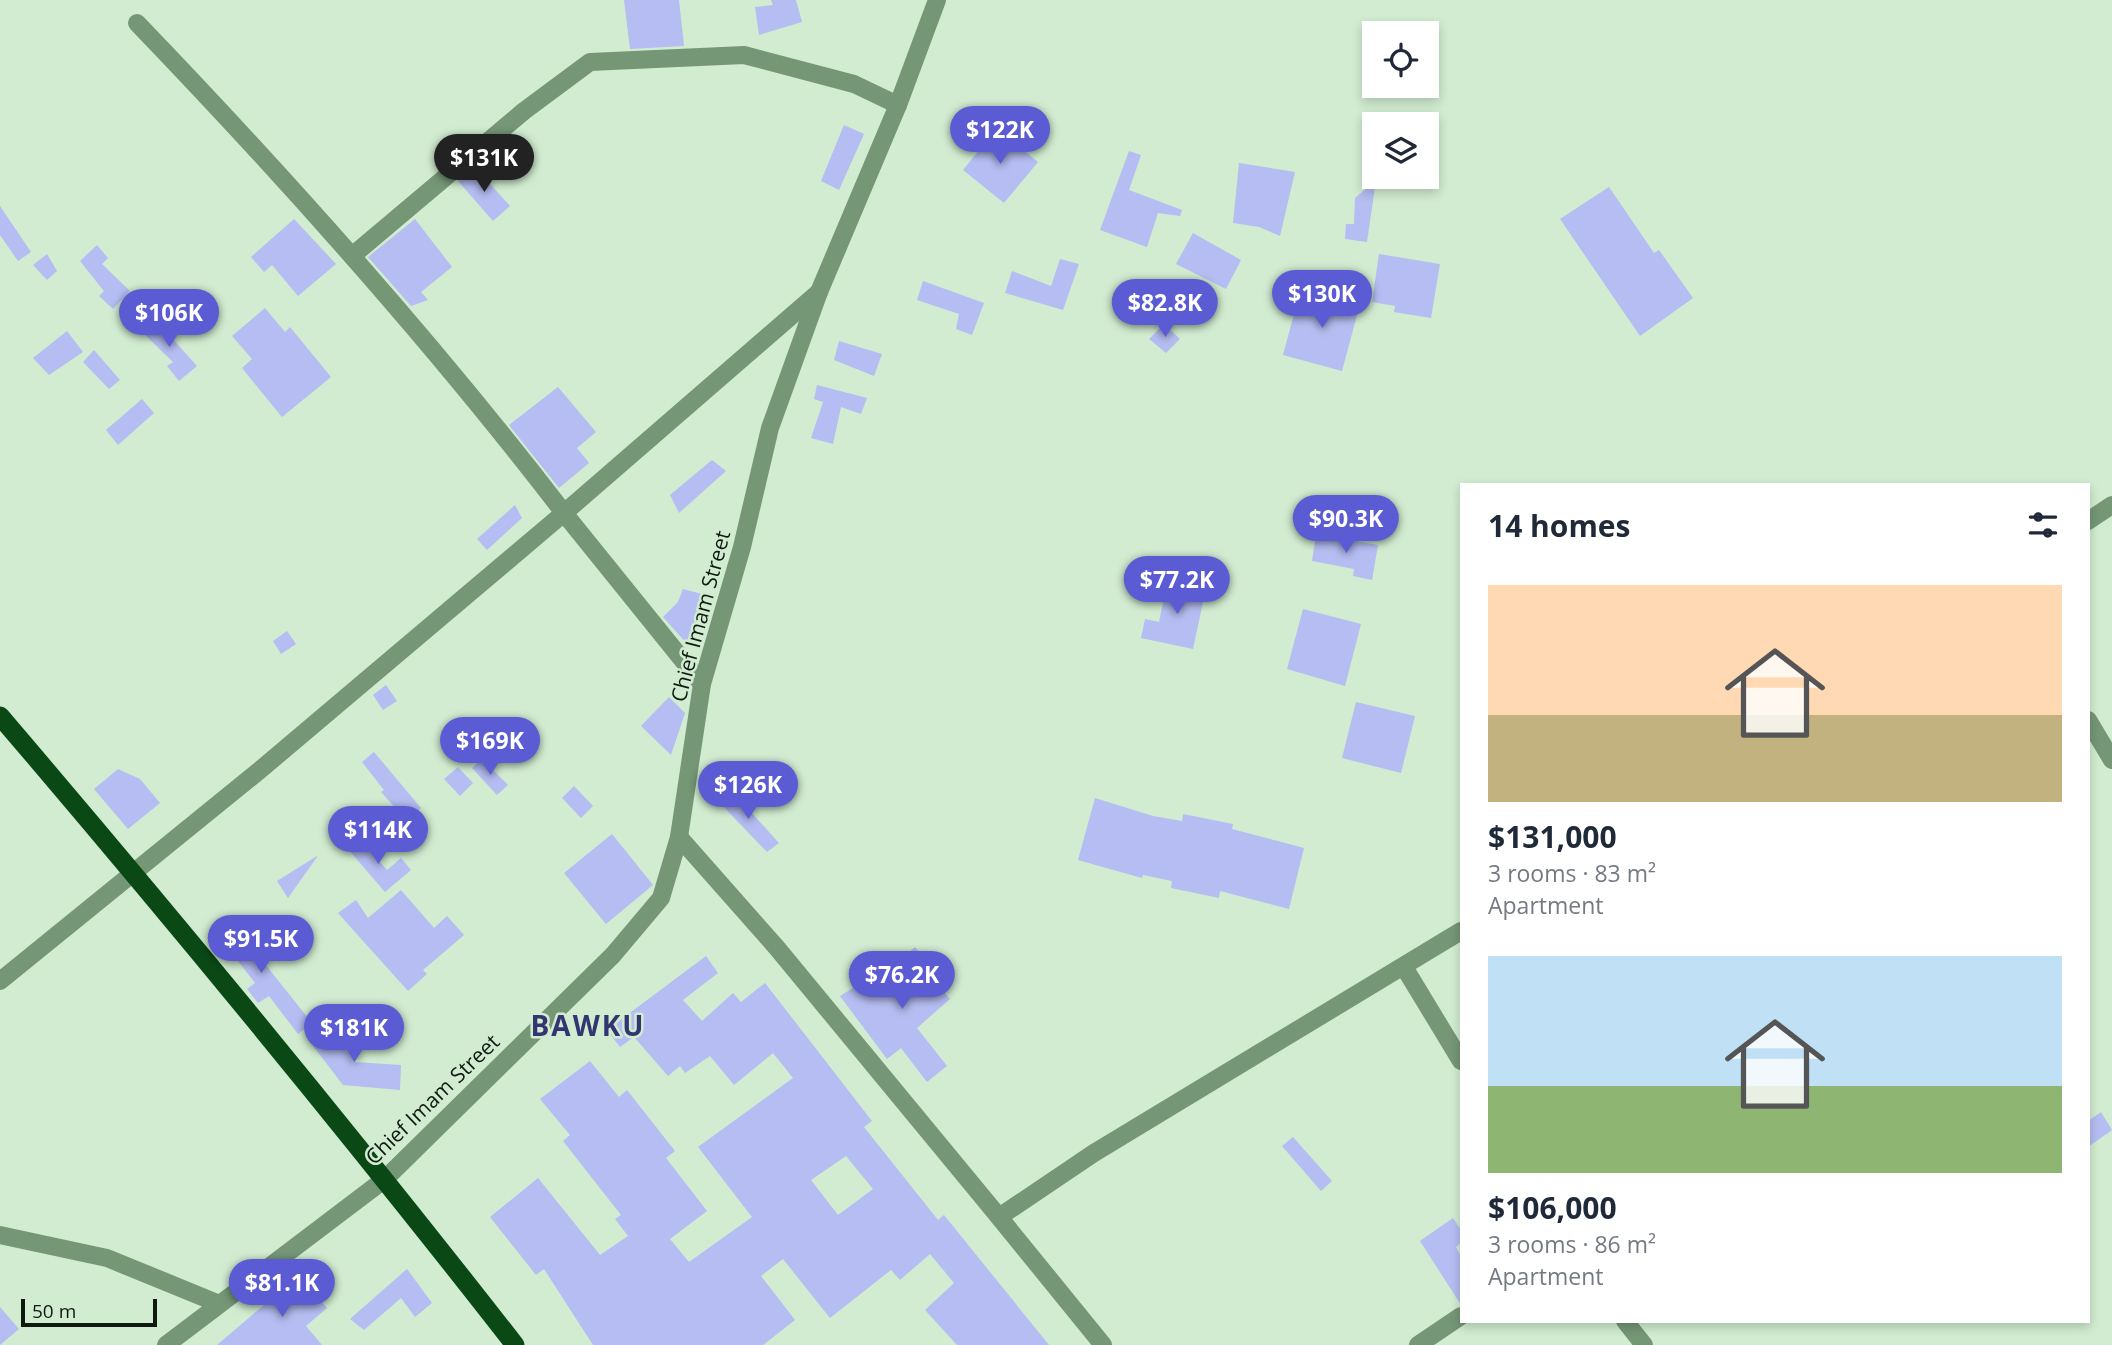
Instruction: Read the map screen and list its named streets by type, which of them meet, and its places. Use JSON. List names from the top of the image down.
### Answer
{
  "streets": {
    "street": ["Chief Imam Street"]
  },
  "districts": ["BAWKU"],
  "scale_bar": "50 m",
  "page": {
    "price": [
      "$122K",
      "$131K",
      "$130K",
      "$82.8K",
      "$106K",
      "$90.3K",
      "$77.2K",
      "$169K",
      "$126K",
      "$114K",
      "$91.5K",
      "$76.2K",
      "$181K",
      "$81.1K"
    ],
    "heading": "14 homes",
    "list": [
      {
        "name": "$131,000",
        "note": "3 rooms · 83 m² · Apartment"
      },
      {
        "name": "$106,000",
        "note": "3 rooms · 86 m² · Apartment"
      }
    ],
    "scale": "50 m"
  }
}
